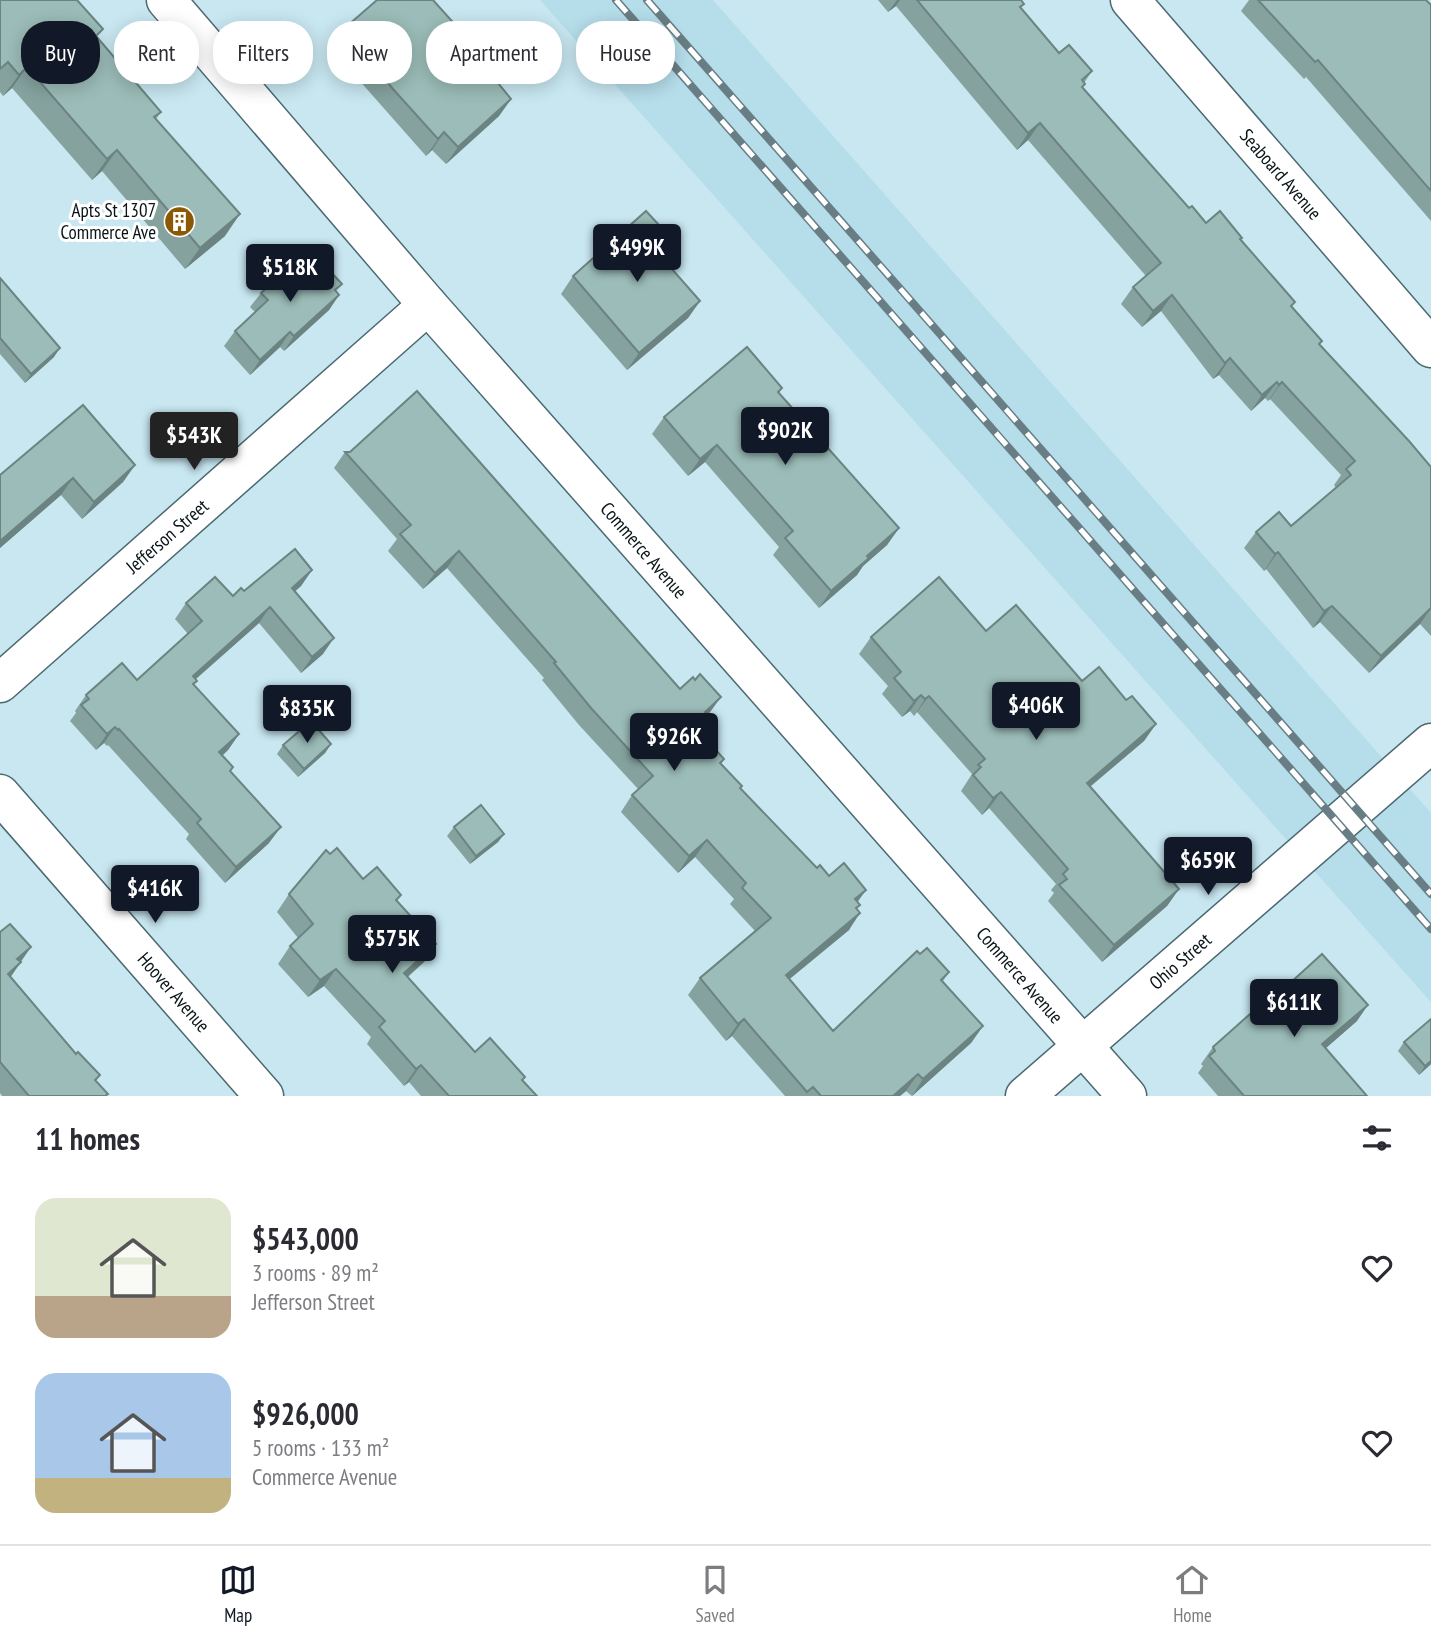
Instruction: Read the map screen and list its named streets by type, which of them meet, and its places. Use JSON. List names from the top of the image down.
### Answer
{
  "streets": {
    "street": [
      "Seaboard Avenue",
      "Jefferson Street",
      "Commerce Avenue",
      "Ohio Street",
      "Hoover Avenue"
    ]
  },
  "crossings": [
    ["Jefferson Street", "Commerce Avenue"],
    ["Commerce Avenue", "Ohio Street"]
  ],
  "places": {
    "building": ["Apts St 1307 Commerce Ave"]
  },
  "page": {
    "chip": [
      "Buy",
      "Rent",
      "Filters",
      "New",
      "Apartment",
      "House"
    ],
    "price": [
      "$499K",
      "$518K",
      "$902K",
      "$543K",
      "$406K",
      "$835K",
      "$926K",
      "$659K",
      "$416K",
      "$575K",
      "$611K"
    ],
    "heading": "11 homes",
    "list": [
      {
        "name": "$543,000",
        "note": "3 rooms · 89 m² · Jefferson Street"
      },
      {
        "name": "$926,000",
        "note": "5 rooms · 133 m² · Commerce Avenue"
      }
    ],
    "tabs": ["Map", "Saved", "Home"]
  }
}
